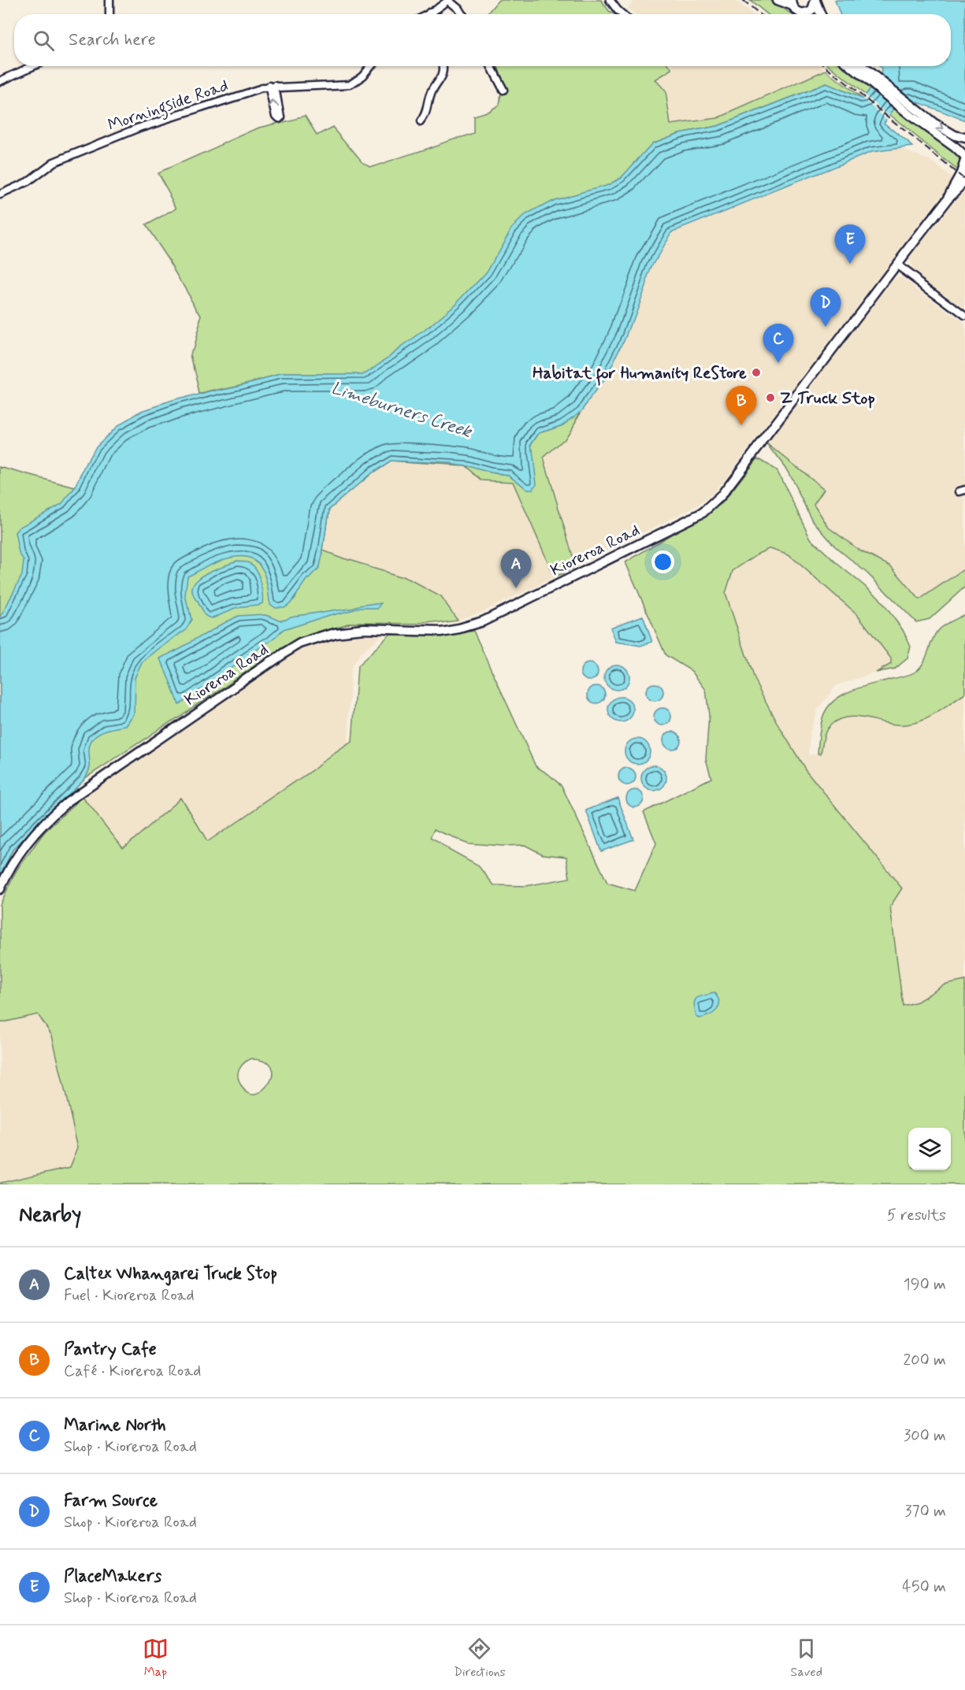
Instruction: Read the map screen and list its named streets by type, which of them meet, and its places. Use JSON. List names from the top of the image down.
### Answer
{
  "streets": {
    "main road": ["Kioreroa Road"],
    "street": ["Morningside Road"]
  },
  "water": ["Limeburners Creek"],
  "places": ["Habitat for Humanity ReStore", "Z Truck Stop"],
  "page": {
    "search": "Search here",
    "pins": [
      "E",
      "D",
      "C",
      "B",
      "A"
    ],
    "heading": ["Nearby", "5 results"],
    "list": [
      {
        "mark": "A",
        "name": "Caltex Whangarei Truck Stop",
        "note": "Fuel · Kioreroa Road",
        "value": "190 m"
      },
      {
        "mark": "B",
        "name": "Pantry Cafe",
        "note": "Café · Kioreroa Road",
        "value": "200 m"
      },
      {
        "mark": "C",
        "name": "Marine North",
        "note": "Shop · Kioreroa Road",
        "value": "300 m"
      },
      {
        "mark": "D",
        "name": "Farm Source",
        "note": "Shop · Kioreroa Road",
        "value": "370 m"
      },
      {
        "mark": "E",
        "name": "PlaceMakers",
        "note": "Shop · Kioreroa Road",
        "value": "450 m"
      }
    ],
    "nav": ["Map", "Directions", "Saved"]
  }
}
